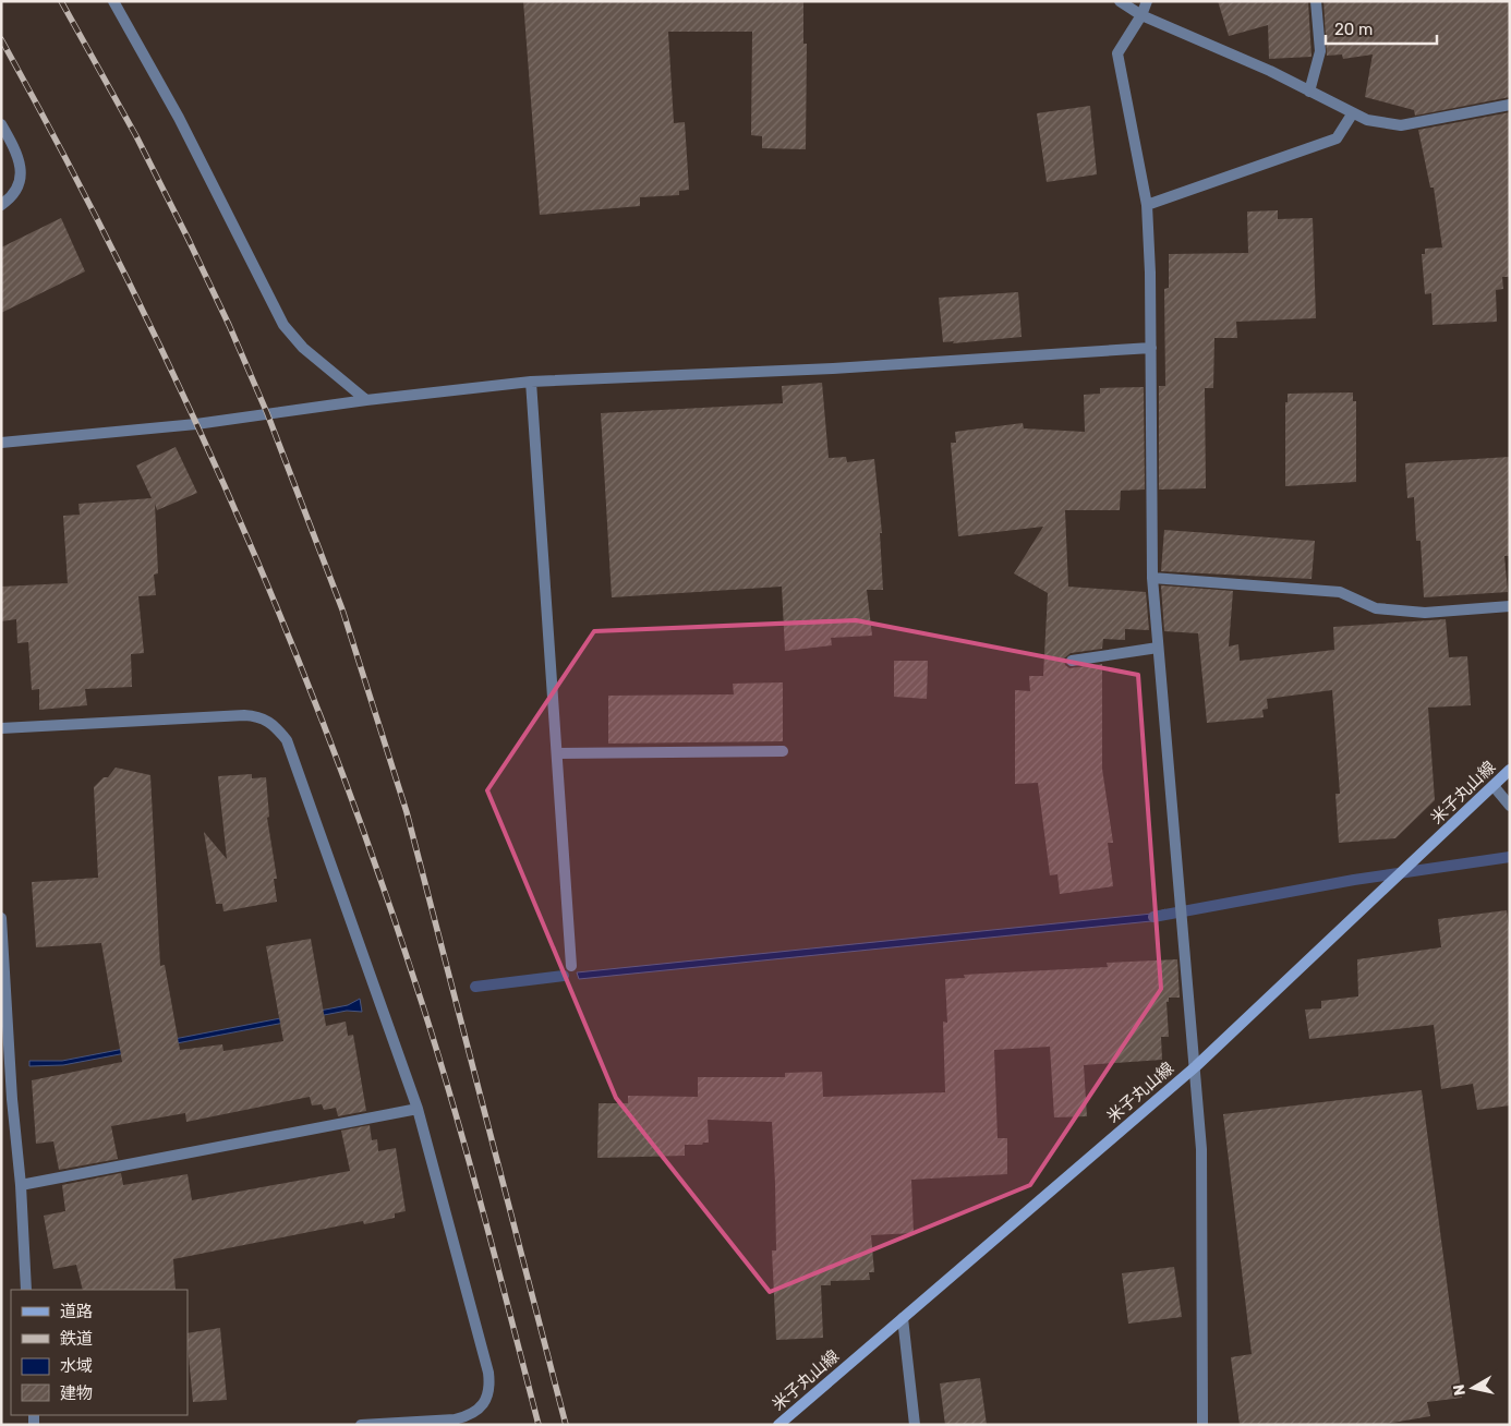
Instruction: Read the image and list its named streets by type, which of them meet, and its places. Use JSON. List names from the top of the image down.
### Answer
{
  "streets": {
    "main road": ["米子丸山線"]
  },
  "legend": [
    "道路",
    "鉄道",
    "水域",
    "建物"
  ],
  "scale_bar": "20 m",
  "north": "left"
}
